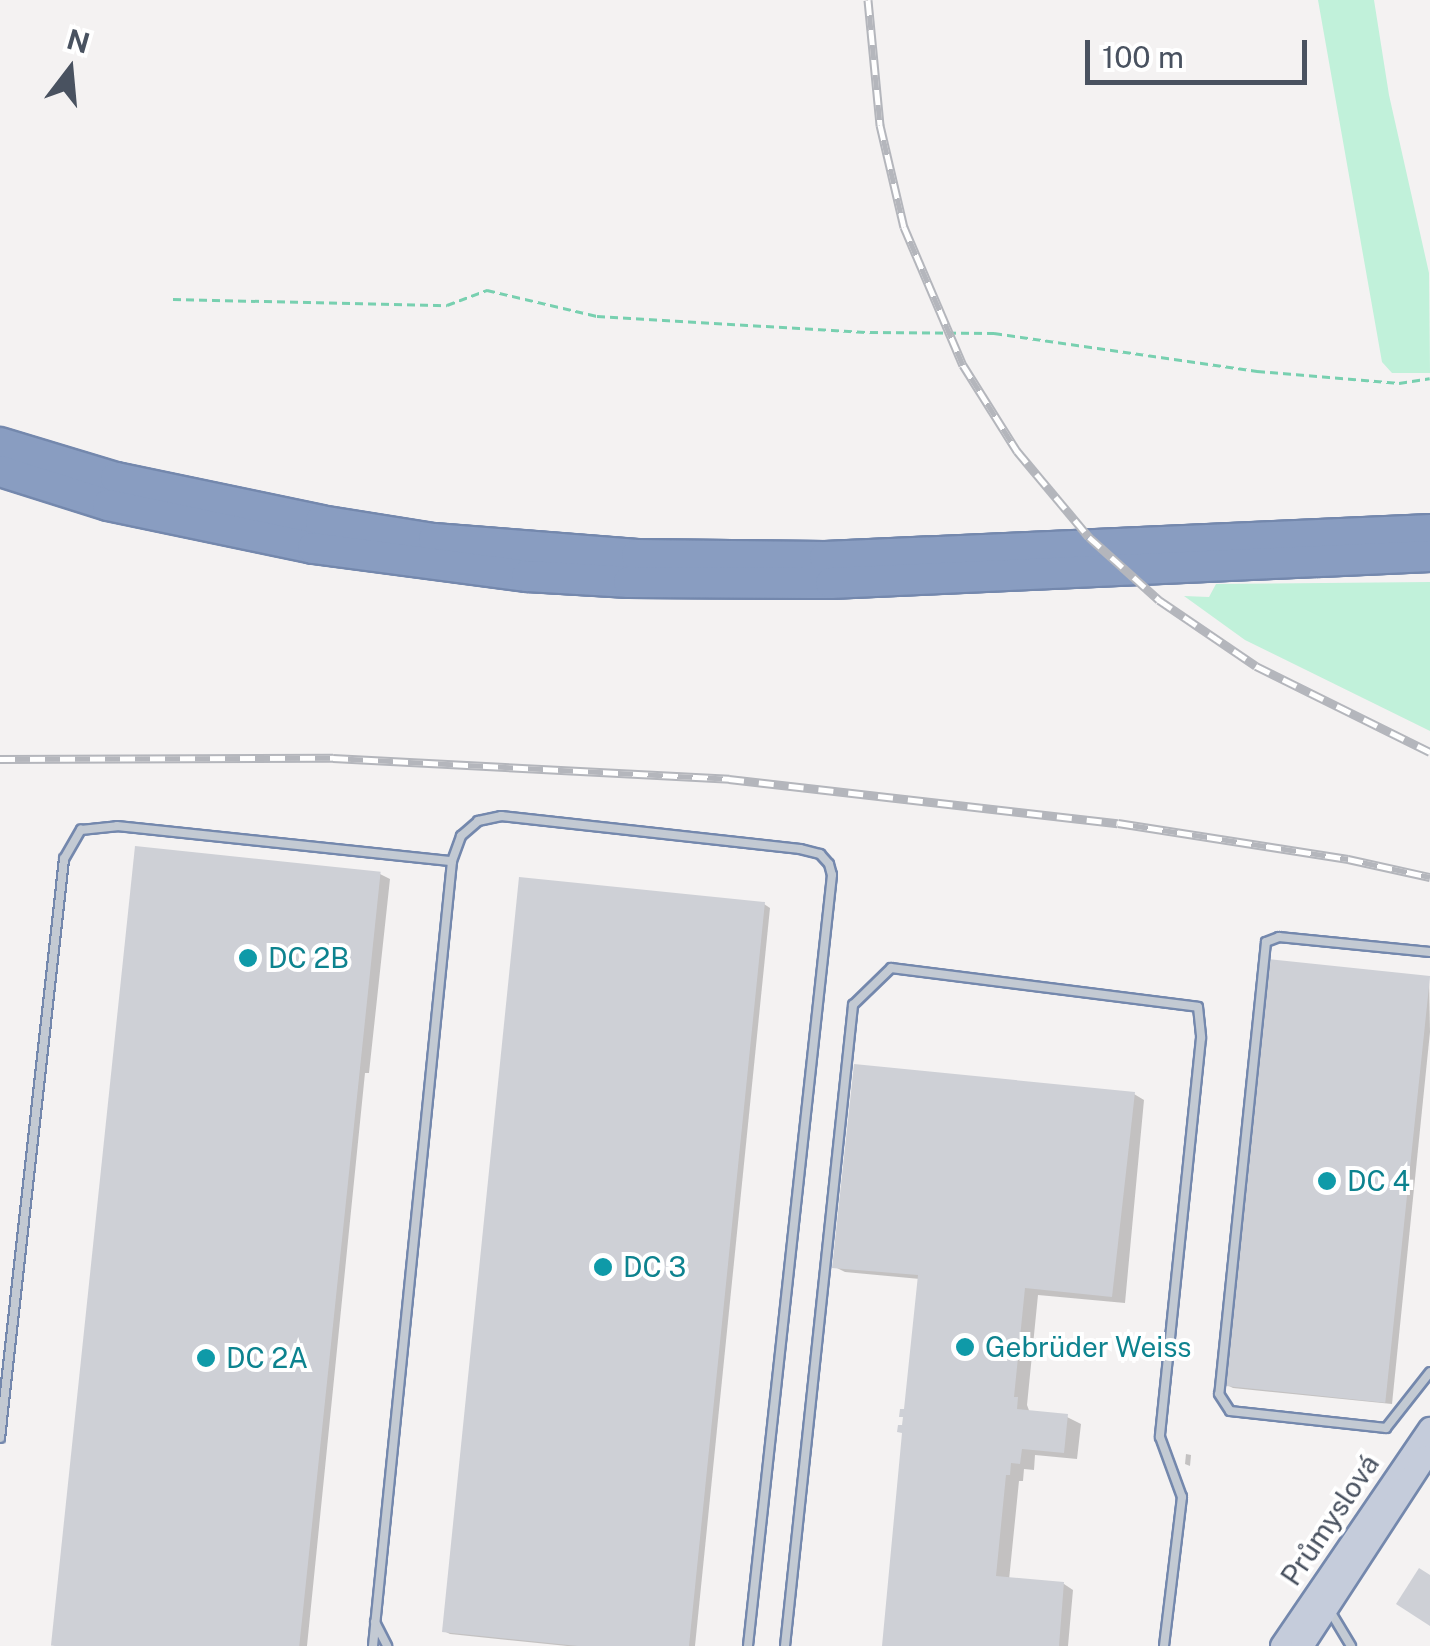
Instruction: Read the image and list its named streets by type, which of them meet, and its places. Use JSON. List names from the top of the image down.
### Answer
{
  "streets": {
    "main road": ["Průmyslová"]
  },
  "places": [
    "DC 2B",
    "DC 4",
    "DC 3",
    "Gebrüder Weiss",
    "DC 2A"
  ],
  "scale_bar": "100 m",
  "north": "top"
}
